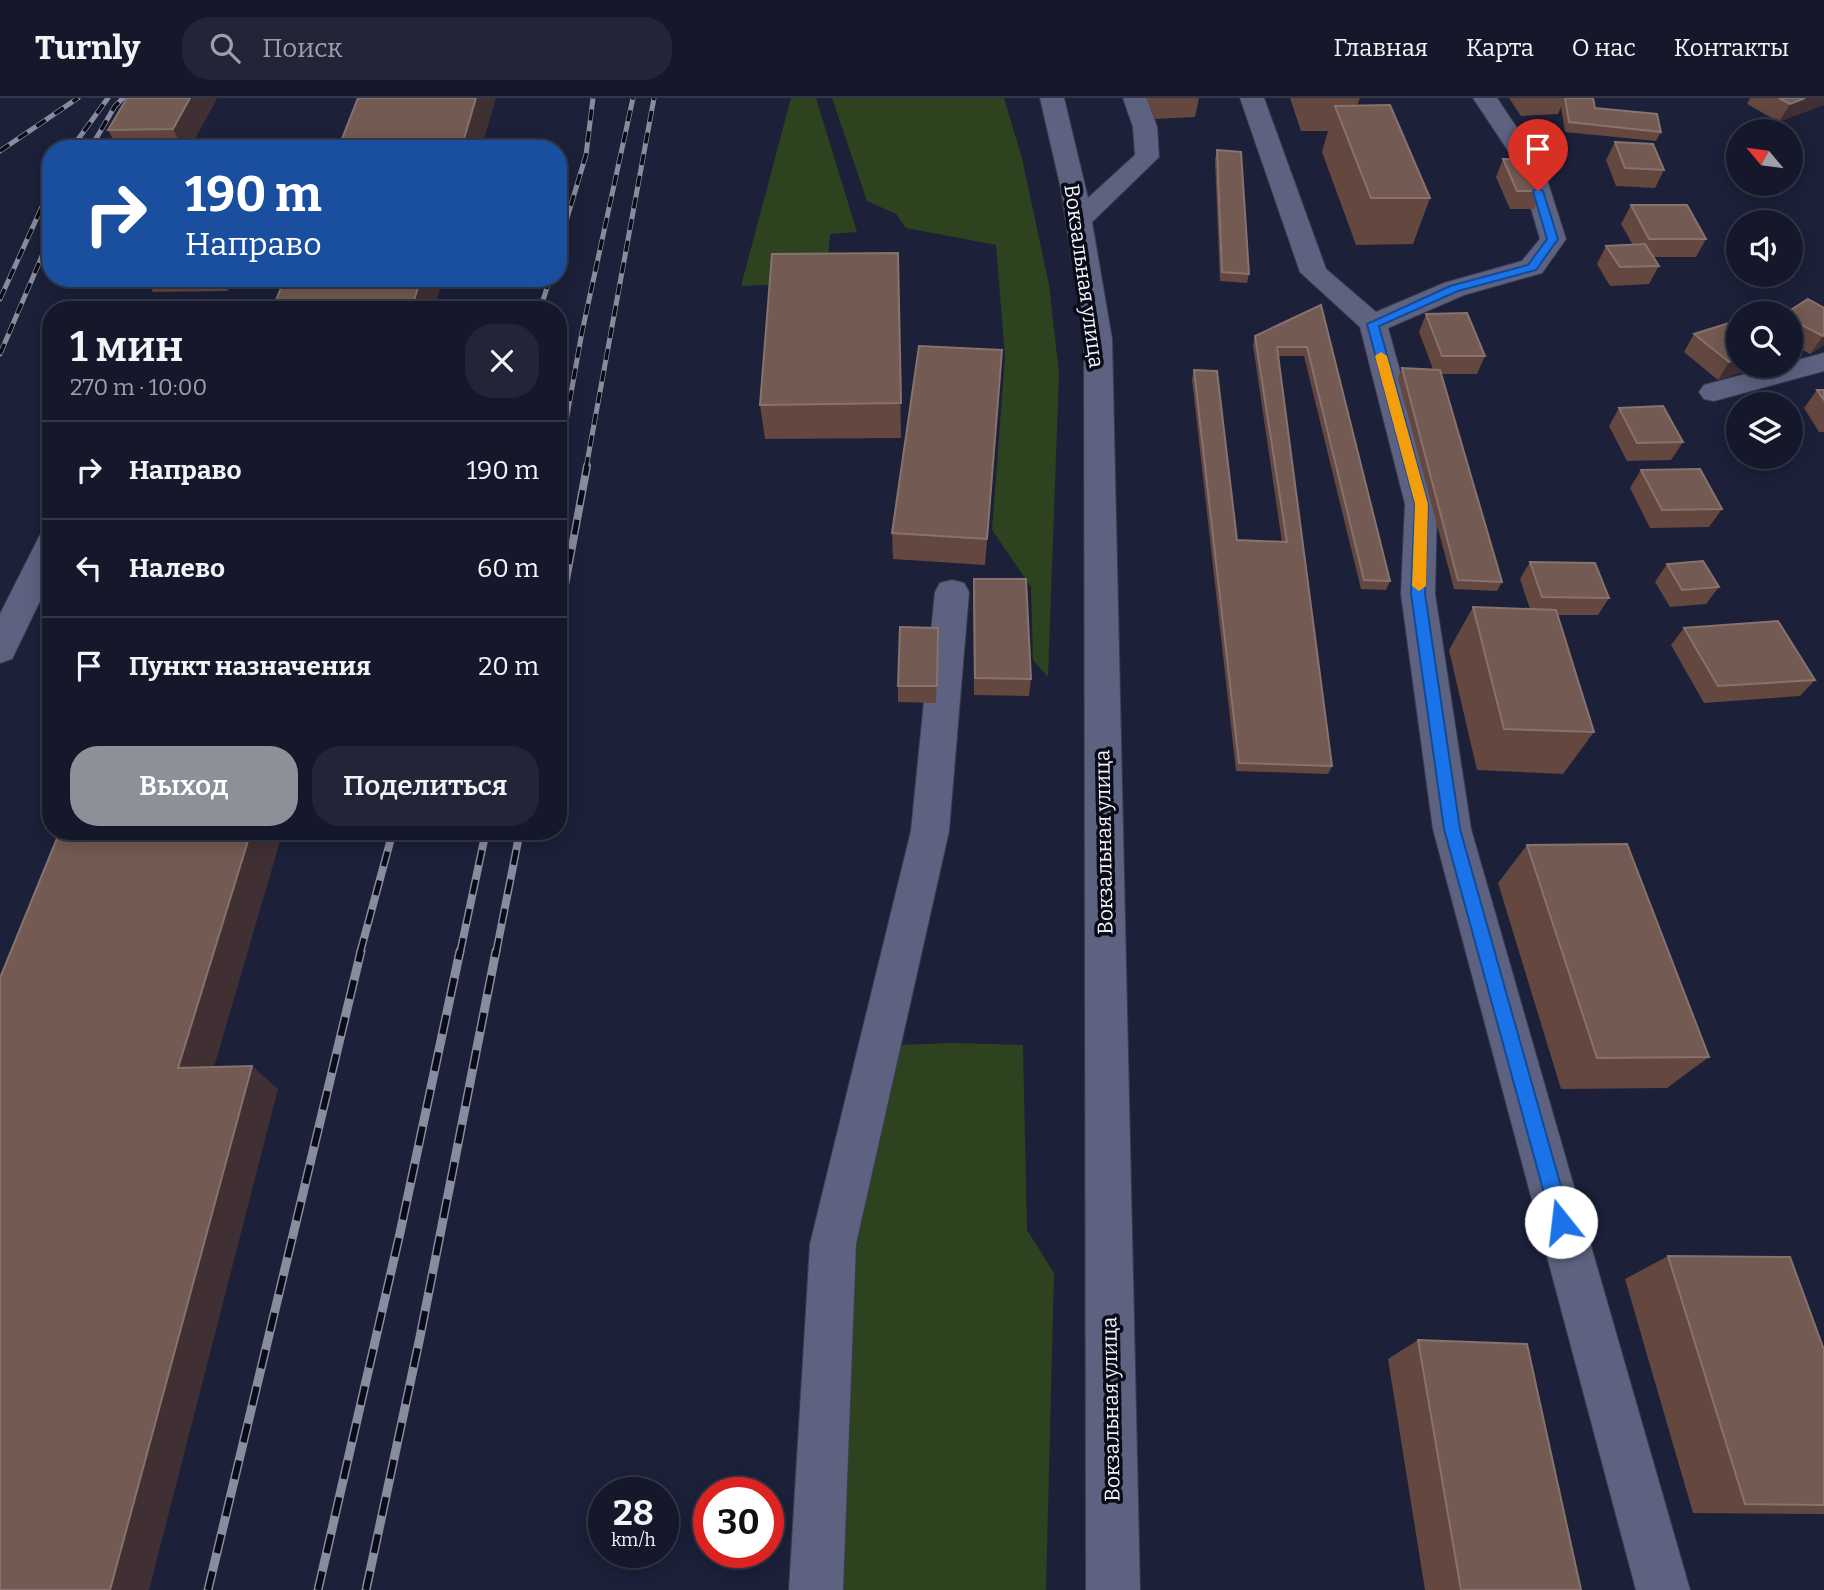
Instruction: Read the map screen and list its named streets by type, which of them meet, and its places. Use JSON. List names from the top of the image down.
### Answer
{
  "streets": {
    "street": ["Вокзальная улица"]
  },
  "north": "top left",
  "page": {
    "header": "Turnly",
    "search": "Поиск",
    "nav": [
      "Главная",
      "Карта",
      "О нас",
      "Контакты"
    ],
    "turn": ["190 m", "Направо"],
    "heading": ["1 мин", "270 m · 10:00"],
    "list": [
      {
        "name": "Направо",
        "value": "190 m"
      },
      {
        "name": "Налево",
        "value": "60 m"
      },
      {
        "name": "Пункт назначения",
        "value": "20 m"
      }
    ],
    "buttons": ["Выход", "Поделиться"],
    "speed": "28 km/h",
    "limit": "30"
  }
}
